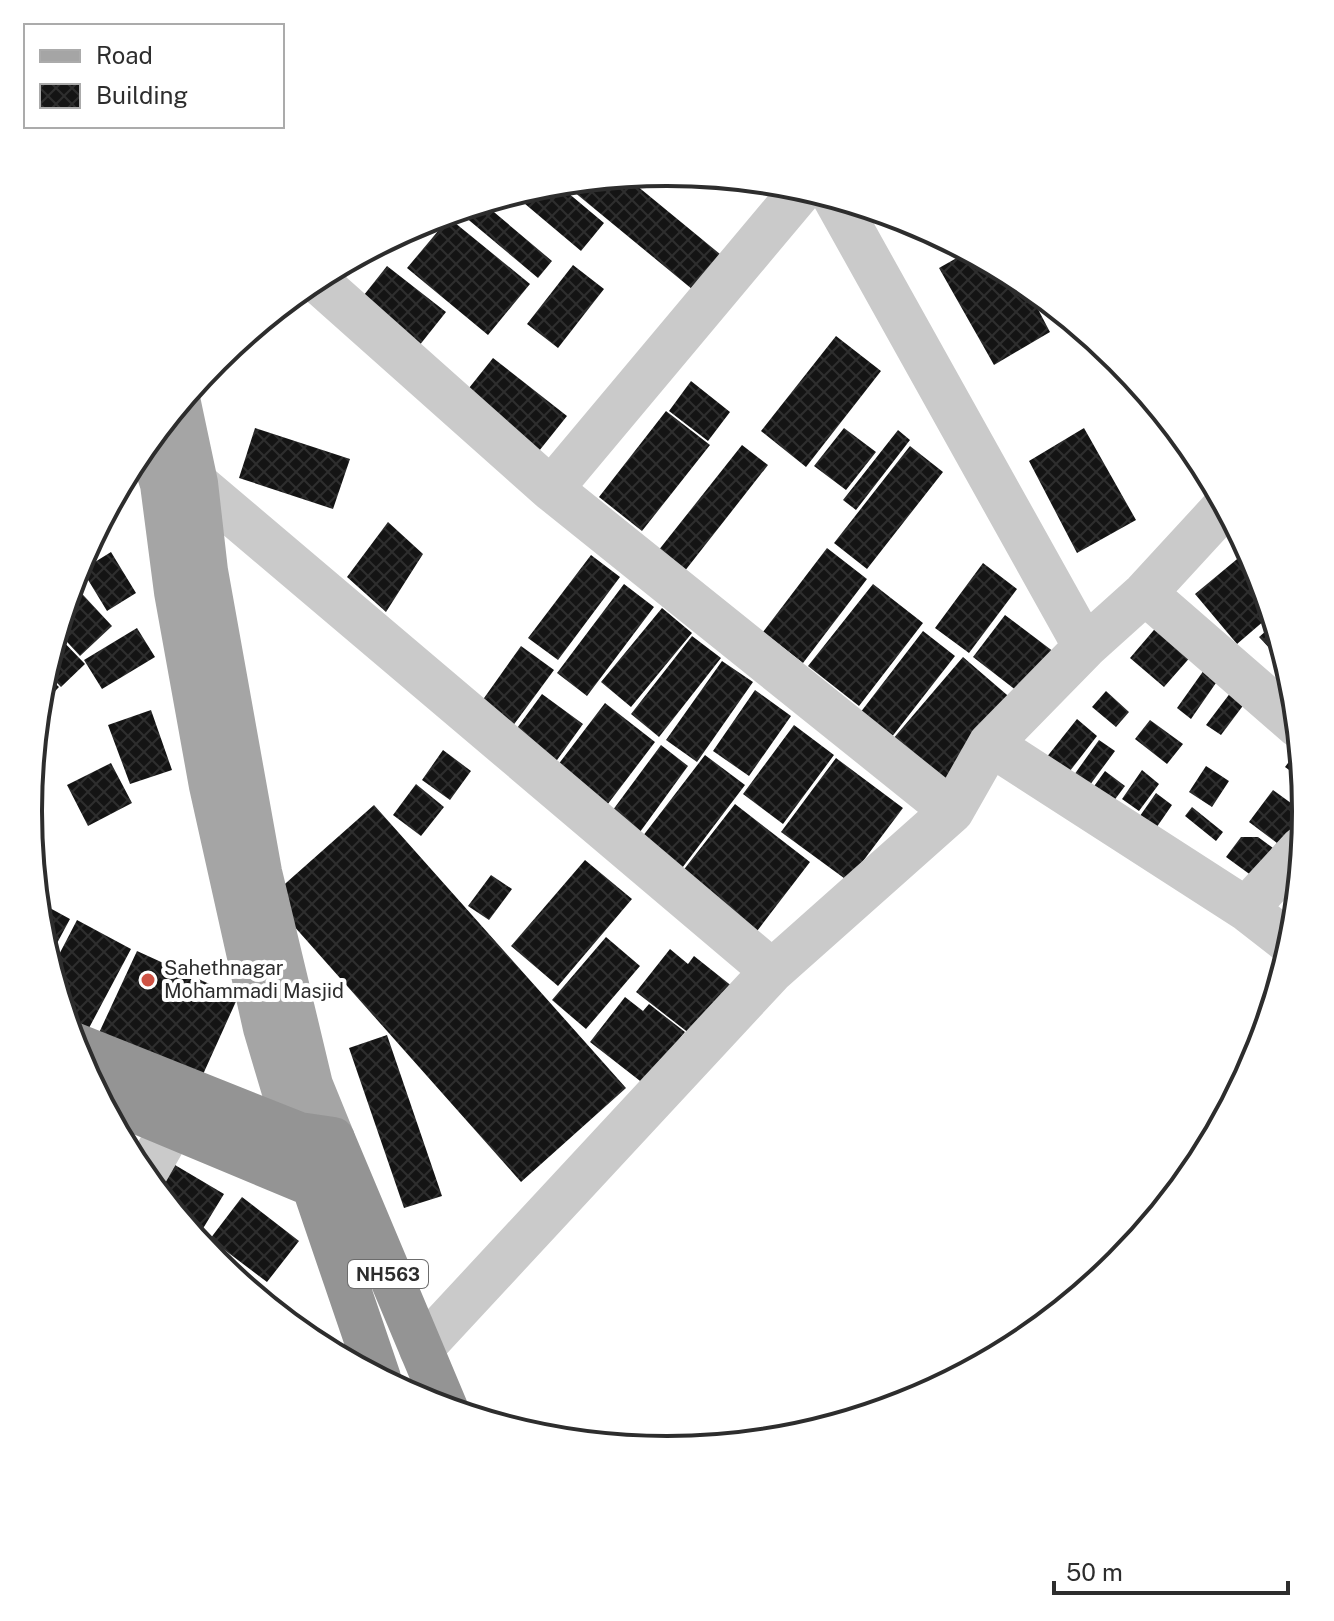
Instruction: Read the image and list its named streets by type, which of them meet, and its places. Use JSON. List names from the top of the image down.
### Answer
{
  "streets": {
    "highway": ["NH563"]
  },
  "places": ["Sahethnagar Mohammadi Masjid"],
  "legend": ["Road", "Building"],
  "scale_bar": "50 m"
}
